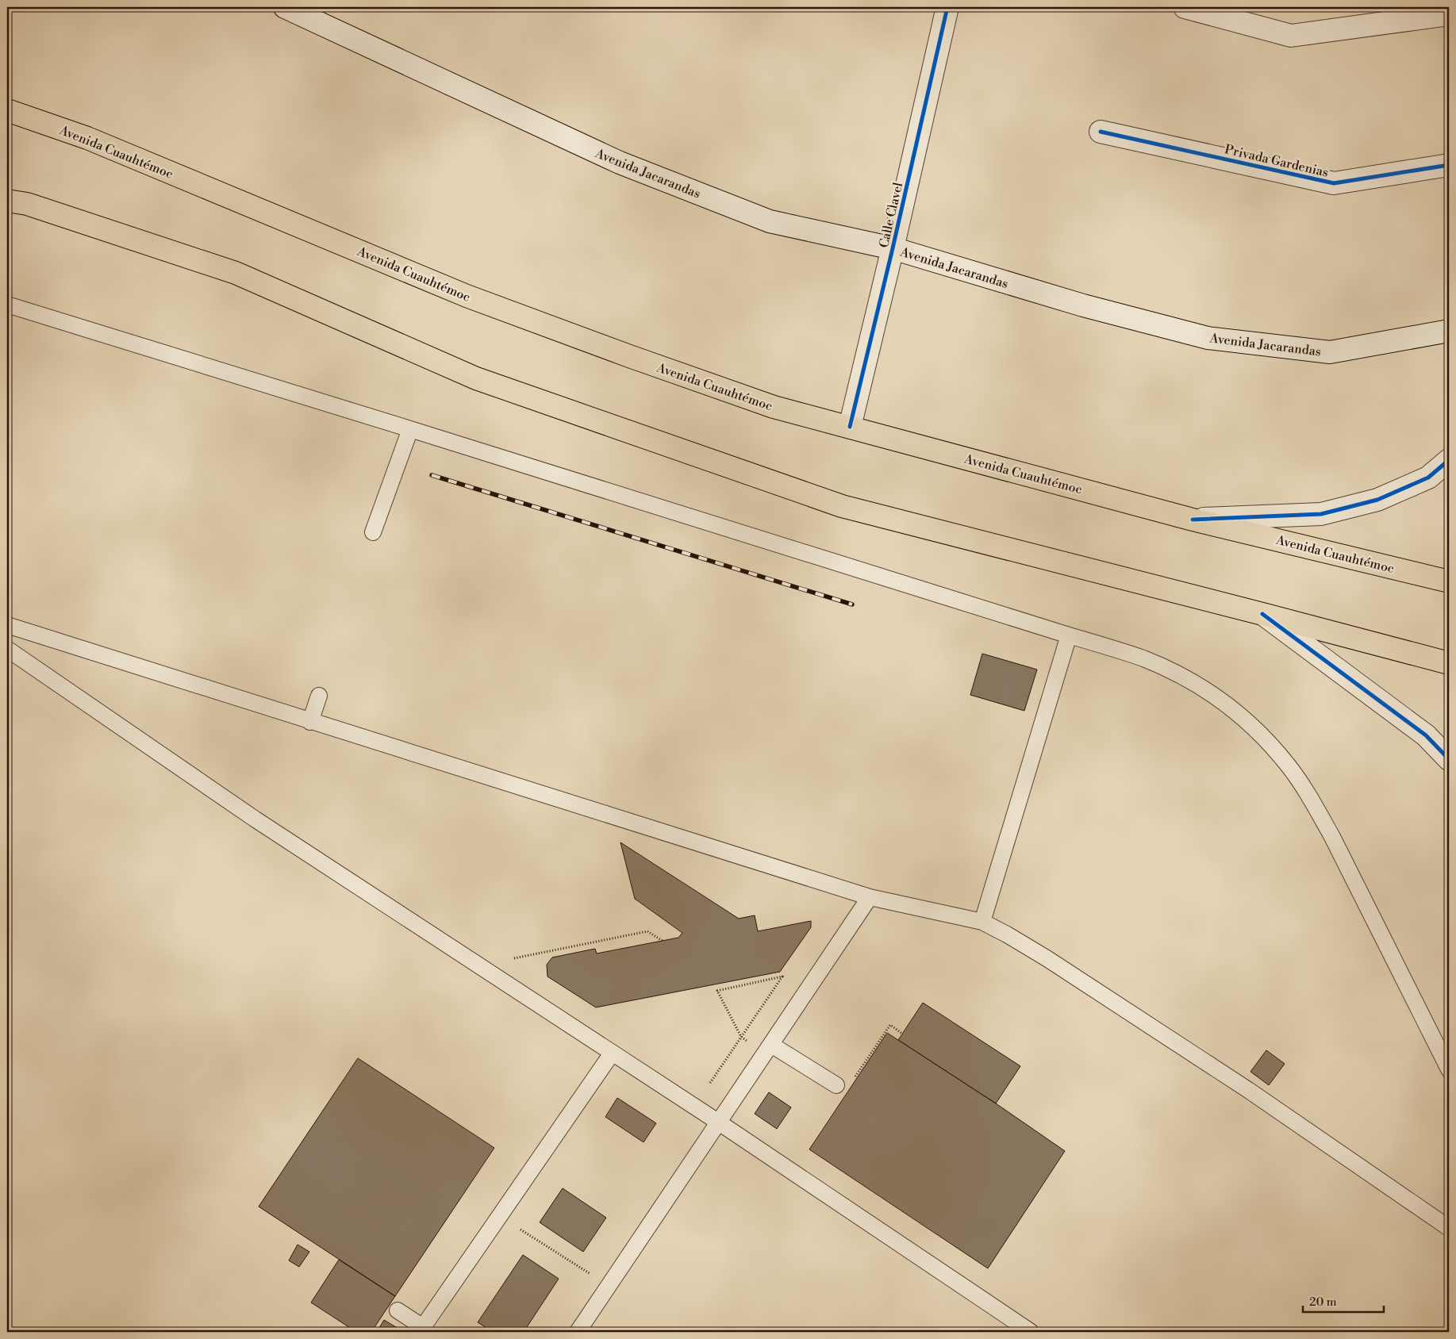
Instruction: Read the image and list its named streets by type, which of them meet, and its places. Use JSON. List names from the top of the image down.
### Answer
{
  "streets": {
    "main road": ["Avenida Cuauhtémoc"],
    "street": ["Privada Gardenias", "Avenida Jacarandas", "Calle Clavel"]
  },
  "crossings": [
    ["Avenida Cuauhtémoc", "Calle Clavel"],
    ["Avenida Jacarandas", "Calle Clavel"]
  ],
  "scale_bar": "20 m"
}
